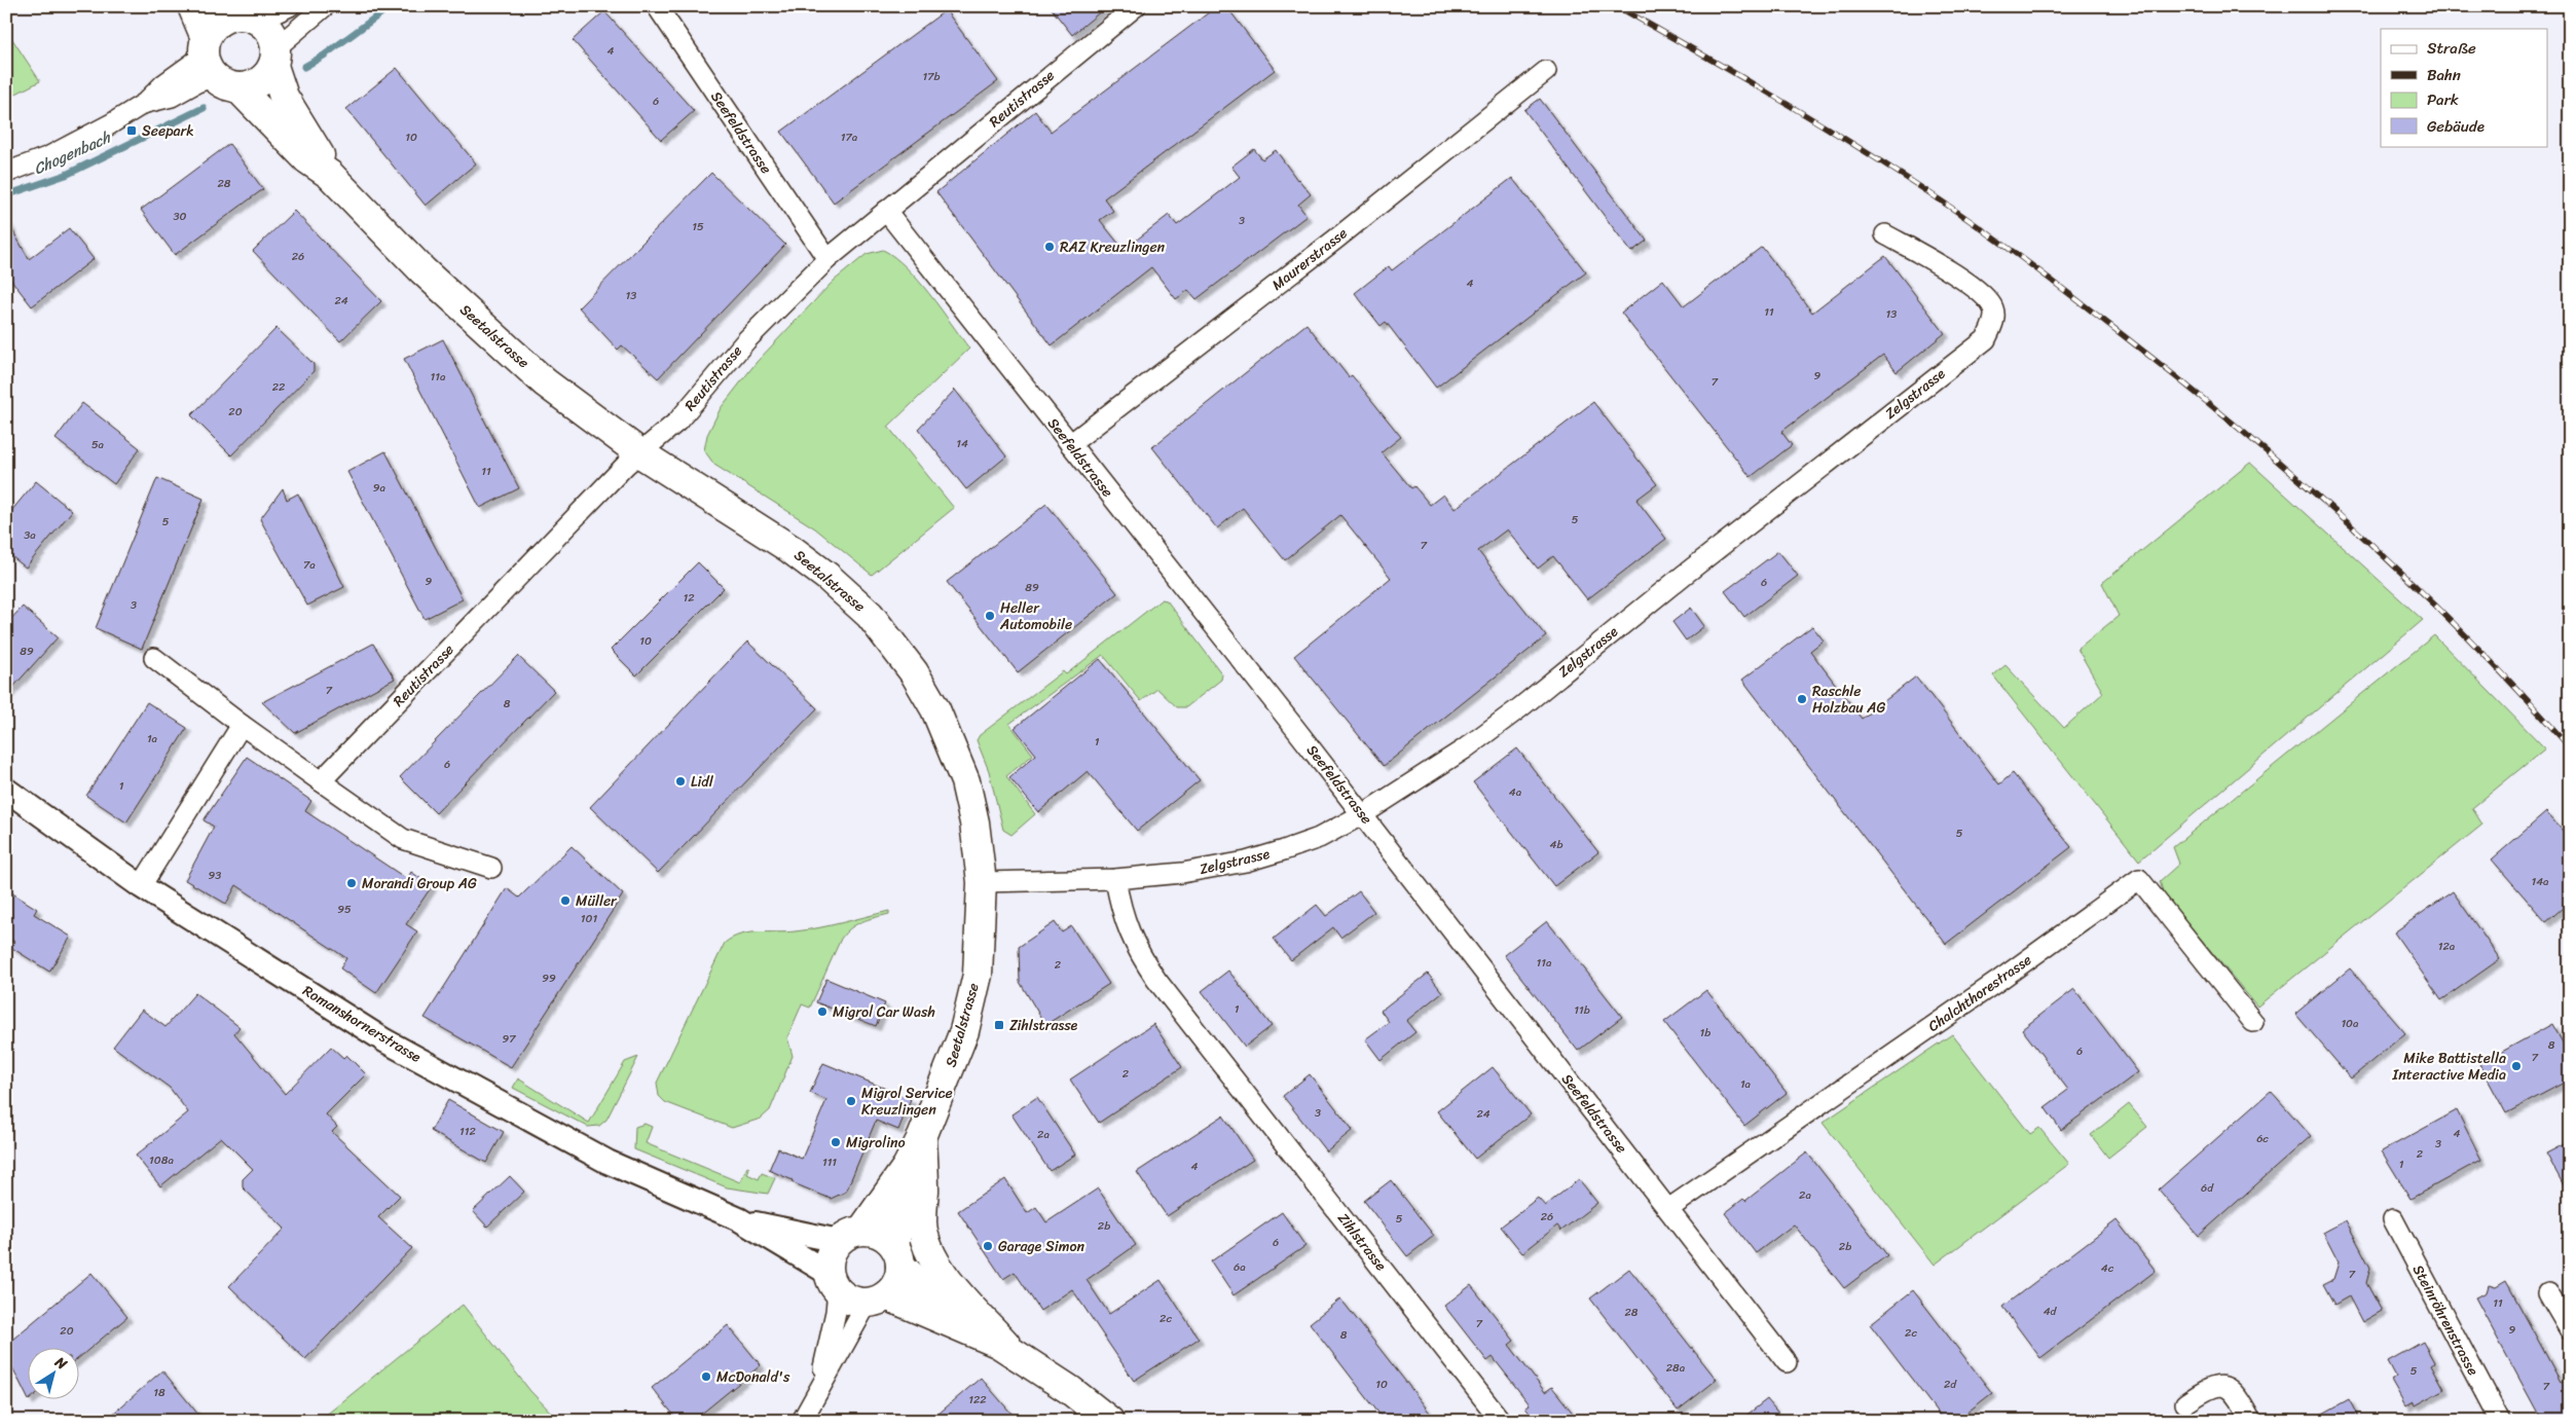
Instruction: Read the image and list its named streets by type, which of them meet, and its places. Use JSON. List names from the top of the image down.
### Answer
{
  "streets": {
    "main road": ["Seetalstrasse"],
    "street": [
      "Reutistrasse",
      "Seefeldstrasse",
      "Maurerstrasse",
      "Zelgstrasse",
      "Chalchthorestrasse",
      "Romanshornerstrasse",
      "Zihlstrasse",
      "Steinröhrenstrasse"
    ]
  },
  "crossings": [
    ["Reutistrasse", "Seefeldstrasse"],
    ["Reutistrasse", "Seetalstrasse"],
    ["Seefeldstrasse", "Maurerstrasse"],
    ["Seefeldstrasse", "Zelgstrasse"],
    ["Seefeldstrasse", "Chalchthorestrasse"],
    ["Seetalstrasse", "Zelgstrasse"],
    ["Seetalstrasse", "Romanshornerstrasse"],
    ["Zelgstrasse", "Zihlstrasse"]
  ],
  "water": ["Chogenbach"],
  "places": {
    "transit": ["Seepark", "Zihlstrasse"],
    "other": [
      "RAZ Kreuzlingen",
      "Heller Automobile",
      "Raschle Holzbau AG",
      "Lidl",
      "Morandi Group AG",
      "Müller",
      "Migrol Car Wash",
      "Mike Battistella Interactive Media",
      "Migrol Service Kreuzlingen",
      "Migrolino",
      "Garage Simon",
      "McDonald's"
    ]
  },
  "house_numbers": [
    "4",
    "17b",
    "6",
    "10",
    "17a",
    "28",
    "30",
    "3",
    "15",
    "26",
    "4",
    "13",
    "24",
    "11",
    "13",
    "9",
    "11a",
    "7",
    "22",
    "20",
    "14",
    "5a",
    "11",
    "9a",
    "5",
    "5",
    "3a",
    "7",
    "7a",
    "9",
    "6",
    "89",
    "12",
    "3",
    "10",
    "89",
    "7",
    "8",
    "1a",
    "1",
    "6",
    "1",
    "4a",
    "5",
    "4b",
    "93",
    "14a",
    "95",
    "101",
    "12a",
    "11a",
    "2",
    "99",
    "1",
    "11b",
    "10a",
    "1b",
    "97",
    "8",
    "6",
    "7",
    "2",
    "1a",
    "3",
    "24",
    "112",
    "4",
    "2a",
    "6c",
    "3",
    "2",
    "108a",
    "111",
    "1",
    "4",
    "6d",
    "2a",
    "26",
    "5",
    "2b",
    "6",
    "2b",
    "6a",
    "4c",
    "7",
    "11",
    "4d",
    "28",
    "2c",
    "7",
    "9",
    "20",
    "2c",
    "8",
    "28a",
    "5",
    "10",
    "2d",
    "7",
    "18",
    "122"
  ],
  "legend": [
    "Straße",
    "Bahn",
    "Park",
    "Gebäude"
  ],
  "north": "top right"
}
